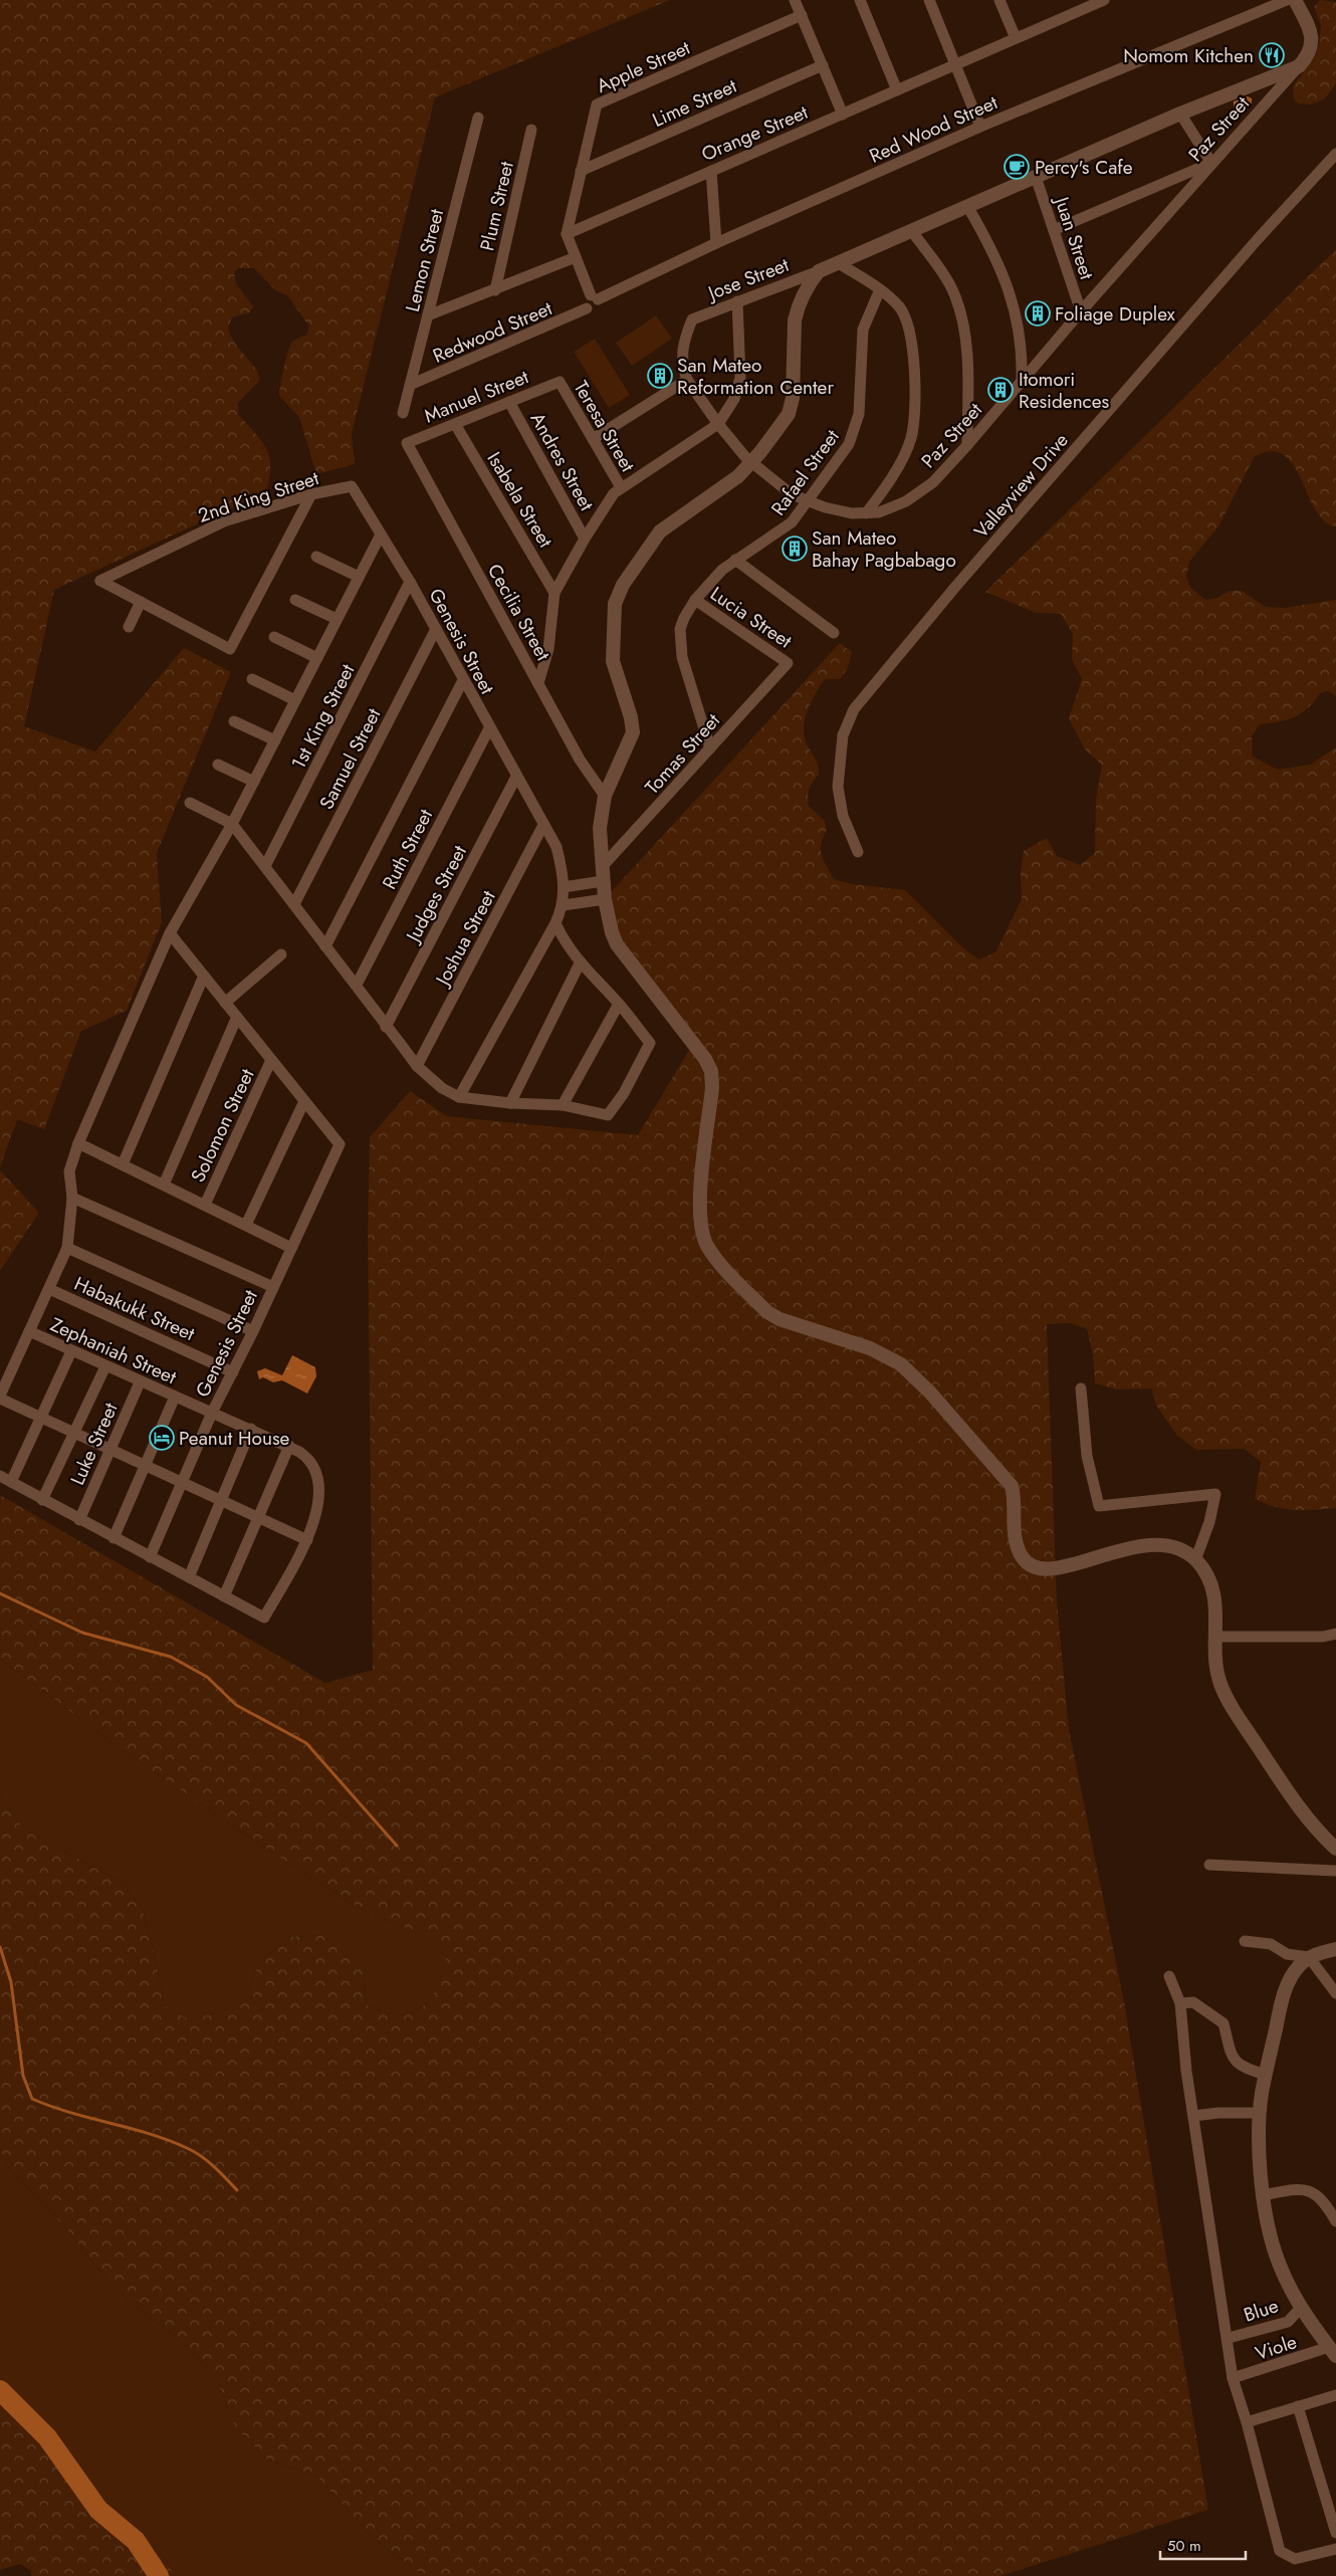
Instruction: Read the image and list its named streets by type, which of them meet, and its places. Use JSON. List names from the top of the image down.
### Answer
{
  "streets": {
    "street": [
      "Apple Street",
      "Lime Street",
      "Red Wood Street",
      "Paz Street",
      "Orange Street",
      "Plum Street",
      "Juan Street",
      "Lemon Street",
      "Jose Street",
      "Redwood Street",
      "Manuel Street",
      "Teresa Street",
      "Andres Street",
      "Rafael Street",
      "Valleyview Drive",
      "2nd King Street",
      "Isabela Street",
      "Cecilia Street",
      "Lucia Street",
      "Genesis Street",
      "1st King Street",
      "Tomas Street",
      "Samuel Street",
      "Ruth Street",
      "Judges Street",
      "Joshua Street",
      "Solomon Street",
      "Habakukk Street",
      "Zephaniah Street",
      "Luke Street",
      "Blue",
      "Viole"
    ]
  },
  "crossings": [
    ["Apple Street", "Lime Street"],
    ["Apple Street", "Orange Street"],
    ["Red Wood Street", "Redwood Street"],
    ["Paz Street", "Juan Street"],
    ["Paz Street", "Jose Street"],
    ["Paz Street", "Rafael Street"],
    ["Lemon Street", "Redwood Street"],
    ["Manuel Street", "Teresa Street"],
    ["Manuel Street", "Andres Street"],
    ["Manuel Street", "Isabela Street"],
    ["Manuel Street", "Cecilia Street"],
    ["Rafael Street", "Lucia Street"],
    ["Rafael Street", "Tomas Street"],
    ["2nd King Street", "Genesis Street"],
    ["Lucia Street", "Tomas Street"],
    ["Genesis Street", "1st King Street"],
    ["Genesis Street", "Samuel Street"],
    ["Genesis Street", "Ruth Street"],
    ["Genesis Street", "Judges Street"],
    ["Genesis Street", "Joshua Street"],
    ["Genesis Street", "Solomon Street"],
    ["Genesis Street", "Habakukk Street"],
    ["Genesis Street", "Zephaniah Street"],
    ["Genesis Street", "Luke Street"],
    ["Zephaniah Street", "Luke Street"]
  ],
  "places": {
    "restaurant": ["Nomom Kitchen"],
    "cafe": ["Percy's Cafe"],
    "building": [
      "Foliage Duplex",
      "San Mateo Reformation Center",
      "Itomori Residences",
      "San Mateo Bahay Pagbabago"
    ],
    "hotel": ["Peanut House"]
  },
  "scale_bar": "50 m"
}
